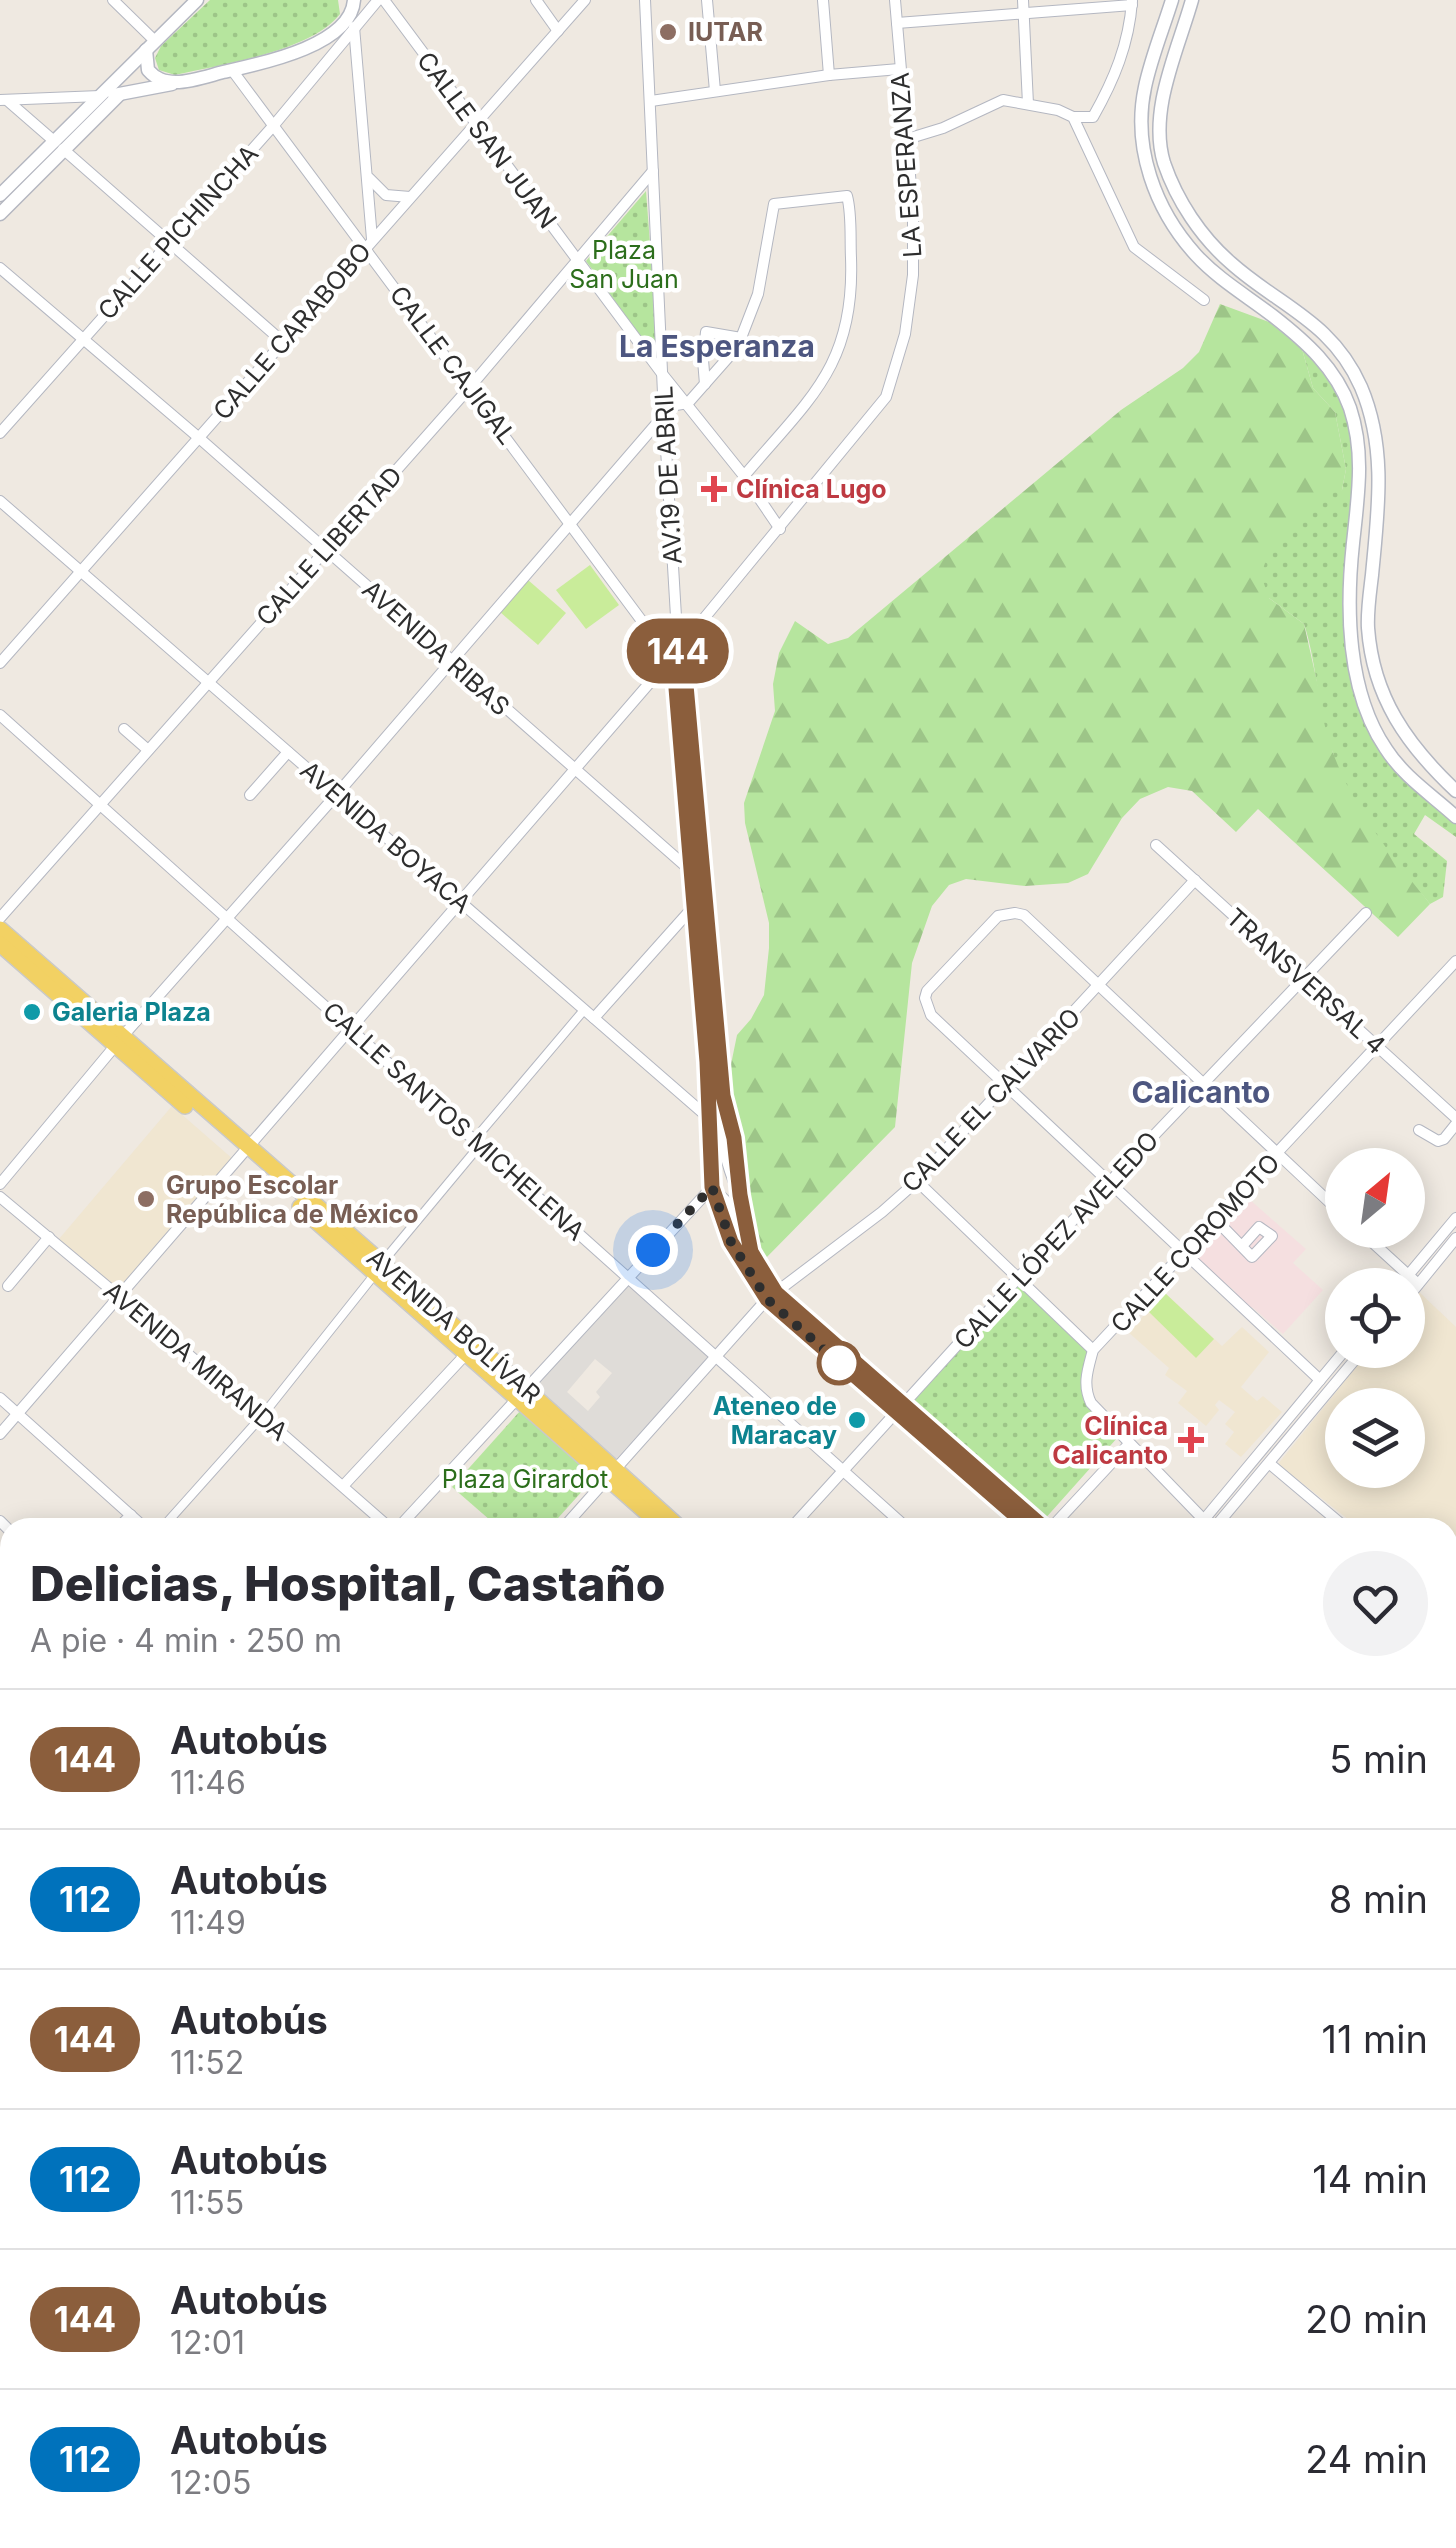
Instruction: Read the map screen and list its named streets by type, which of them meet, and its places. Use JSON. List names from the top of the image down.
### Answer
{
  "streets": {
    "main road": ["AVENIDA BOLÍVAR"],
    "street": [
      "CALLE SAN JUAN",
      "LA ESPERANZA",
      "CALLE PICHINCHA",
      "CALLE CARABOBO",
      "CALLE CAJIGAL",
      "AV.19 DE ABRIL",
      "CALLE LIBERTAD",
      "AVENIDA RIBAS",
      "AVENIDA BOYACA",
      "TRANSVERSAL 4",
      "CALLE EL CALVARIO",
      "CALLE SANTOS MICHELENA",
      "CALLE LÓPEZ AVELEDO",
      "CALLE COROMOTO",
      "AVENIDA MIRANDA"
    ]
  },
  "crossings": [
    ["CALLE SAN JUAN", "LA ESPERANZA"],
    ["CALLE SAN JUAN", "CALLE PICHINCHA"],
    ["CALLE SAN JUAN", "CALLE CARABOBO"],
    ["CALLE SAN JUAN", "AV.19 DE ABRIL"],
    ["CALLE SAN JUAN", "CALLE LIBERTAD"],
    ["LA ESPERANZA", "CALLE CAJIGAL"],
    ["LA ESPERANZA", "AV.19 DE ABRIL"],
    ["LA ESPERANZA", "AVENIDA RIBAS"],
    ["LA ESPERANZA", "AVENIDA BOYACA"],
    ["LA ESPERANZA", "CALLE SANTOS MICHELENA"],
    ["LA ESPERANZA", "AVENIDA BOLÍVAR"],
    ["LA ESPERANZA", "AVENIDA MIRANDA"],
    ["CALLE PICHINCHA", "CALLE CAJIGAL"],
    ["CALLE PICHINCHA", "AVENIDA RIBAS"],
    ["CALLE CARABOBO", "CALLE CAJIGAL"],
    ["CALLE CARABOBO", "AVENIDA RIBAS"],
    ["CALLE CARABOBO", "AVENIDA BOYACA"],
    ["CALLE CAJIGAL", "AV.19 DE ABRIL"],
    ["CALLE CAJIGAL", "CALLE LIBERTAD"],
    ["AV.19 DE ABRIL", "CALLE LIBERTAD"],
    ["CALLE LIBERTAD", "AVENIDA RIBAS"],
    ["CALLE LIBERTAD", "AVENIDA BOYACA"],
    ["CALLE LIBERTAD", "CALLE SANTOS MICHELENA"],
    ["TRANSVERSAL 4", "CALLE EL CALVARIO"],
    ["TRANSVERSAL 4", "CALLE LÓPEZ AVELEDO"],
    ["TRANSVERSAL 4", "CALLE COROMOTO"],
    ["CALLE EL CALVARIO", "CALLE SANTOS MICHELENA"],
    ["CALLE EL CALVARIO", "AVENIDA BOLÍVAR"],
    ["CALLE SANTOS MICHELENA", "CALLE LÓPEZ AVELEDO"]
  ],
  "districts": ["La Esperanza", "Calicanto"],
  "parks": ["Plaza San Juan", "Plaza Girardot"],
  "places": {
    "other": [
      "IUTAR",
      "Galeria Plaza",
      "Grupo Escolar República de México",
      "Ateneo de Maracay"
    ],
    "health": ["Clínica Lugo", "Clínica Calicanto"]
  },
  "lines": ["bus line 144"],
  "north": "top right",
  "page": {
    "on_map": "144",
    "heading": ["Delicias, Hospital, Castaño", "A pie · 4 min · 250 m"],
    "list": [
      {
        "mark": "144",
        "name": "Autobús",
        "note": "11:46",
        "value": "5 min"
      },
      {
        "mark": "112",
        "name": "Autobús",
        "note": "11:49",
        "value": "8 min"
      },
      {
        "mark": "144",
        "name": "Autobús",
        "note": "11:52",
        "value": "11 min"
      },
      {
        "mark": "112",
        "name": "Autobús",
        "note": "11:55",
        "value": "14 min"
      },
      {
        "mark": "144",
        "name": "Autobús",
        "note": "12:01",
        "value": "20 min"
      },
      {
        "mark": "112",
        "name": "Autobús",
        "note": "12:05",
        "value": "24 min"
      }
    ]
  }
}
